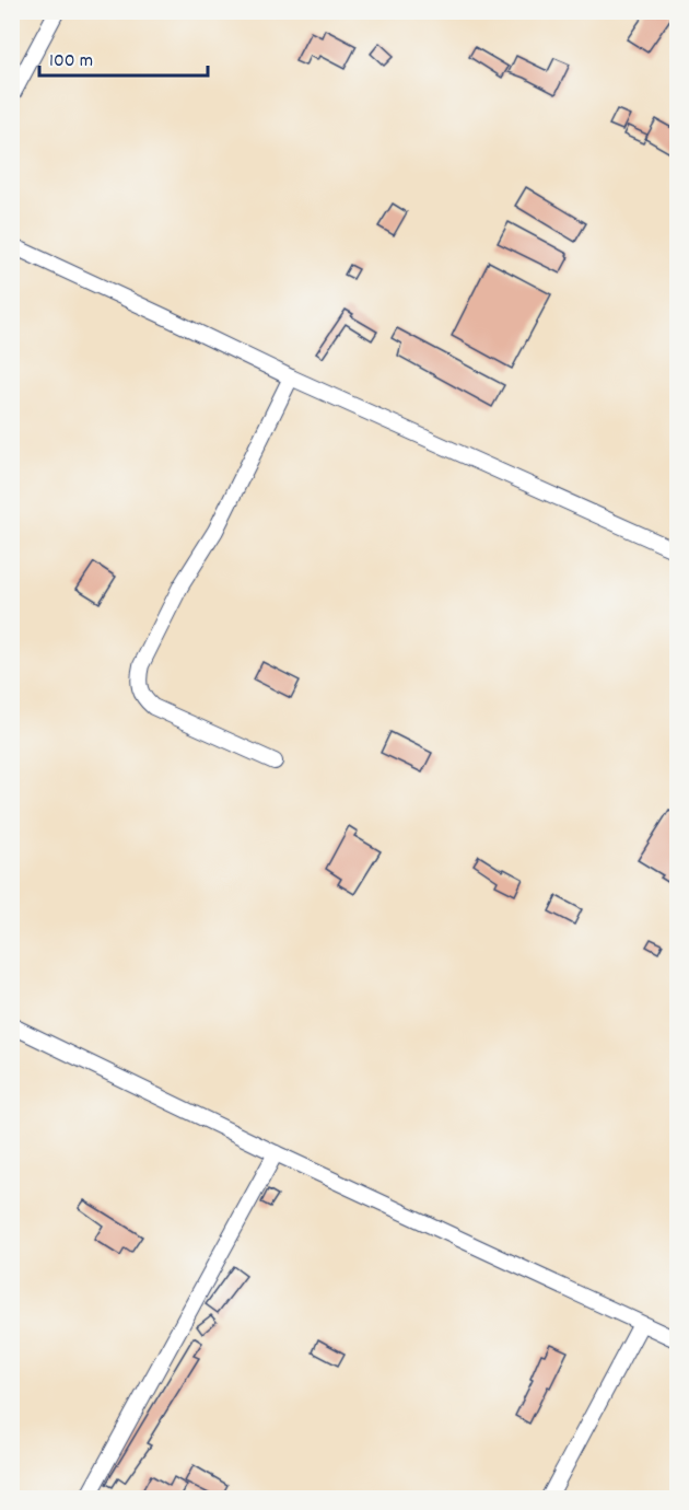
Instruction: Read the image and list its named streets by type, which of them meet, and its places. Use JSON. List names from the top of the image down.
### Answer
{
  "scale_bar": "100 m"
}
